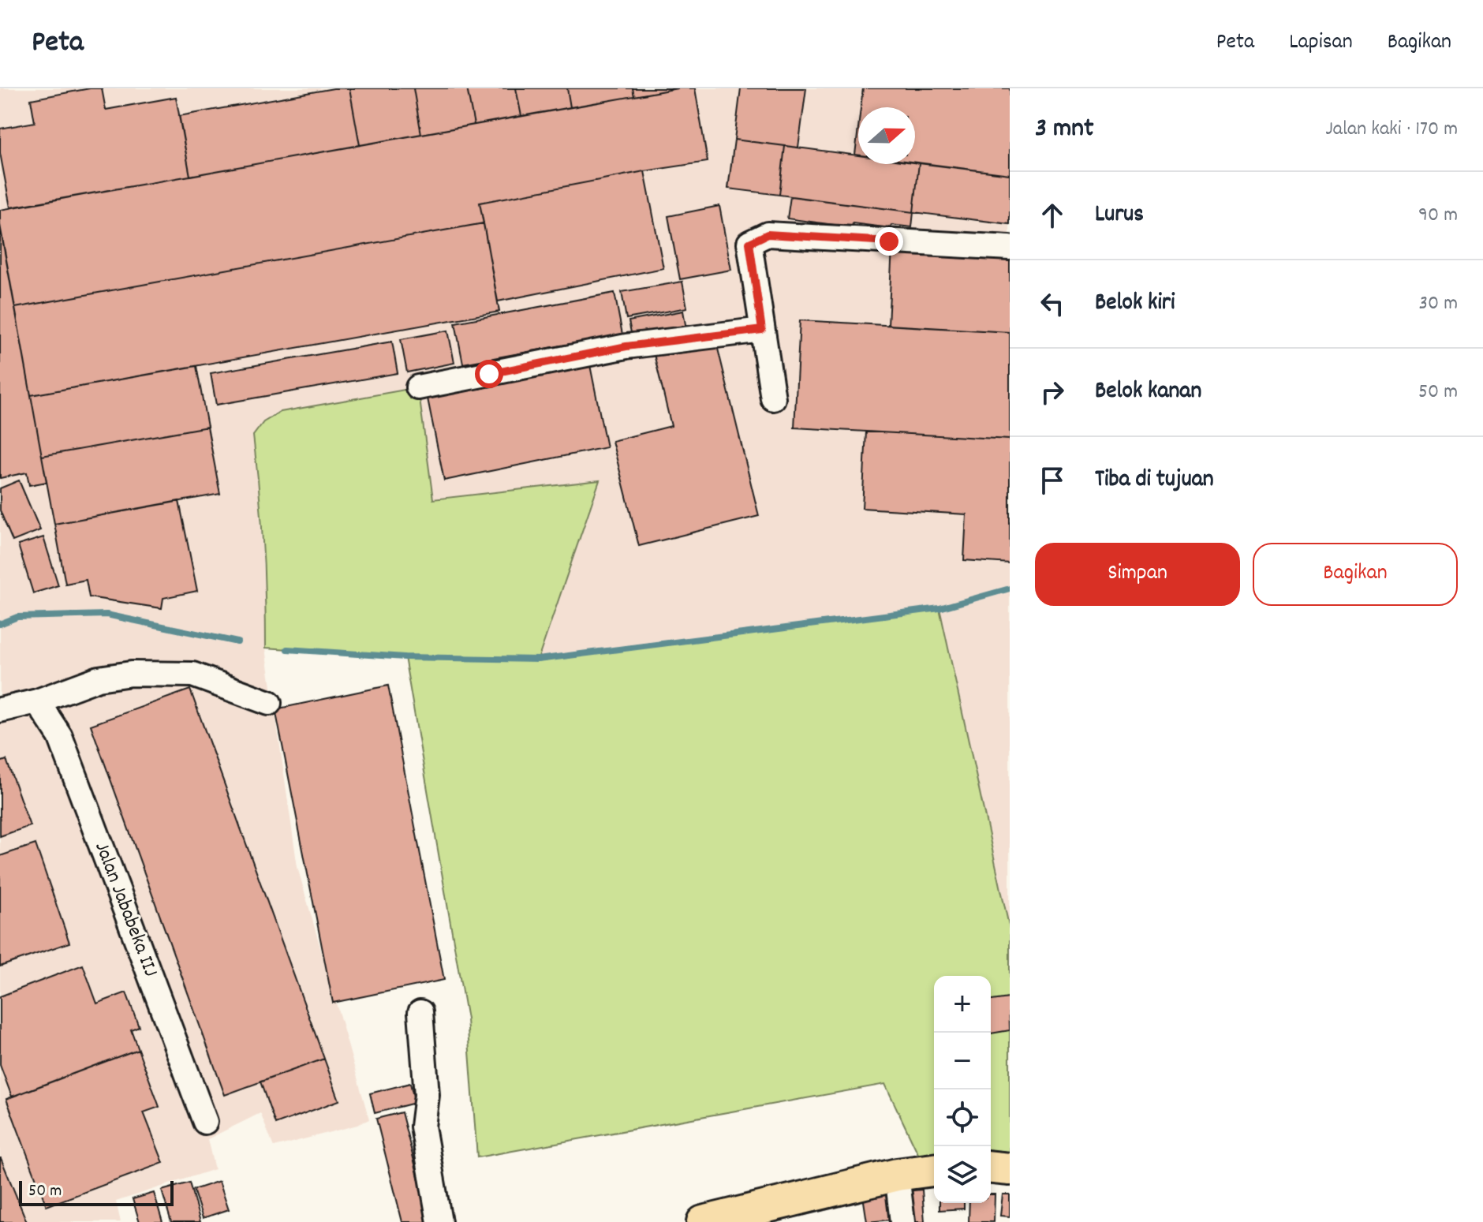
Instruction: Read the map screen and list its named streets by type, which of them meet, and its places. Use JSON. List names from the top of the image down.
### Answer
{
  "streets": {
    "street": ["Jalan Jababeka IIJ"]
  },
  "scale_bar": "50 m",
  "north": "right",
  "page": {
    "header": "Peta",
    "nav": ["Peta", "Lapisan", "Bagikan"],
    "heading": ["3 mnt", "Jalan kaki · 170 m"],
    "list": [
      ["Lurus", "90 m"],
      ["Belok kiri", "30 m"],
      ["Belok kanan", "50 m"],
      "Tiba di tujuan"
    ],
    "buttons": ["Simpan", "Bagikan"],
    "map_buttons": ["+", "−"],
    "scale": "50 m"
  }
}
